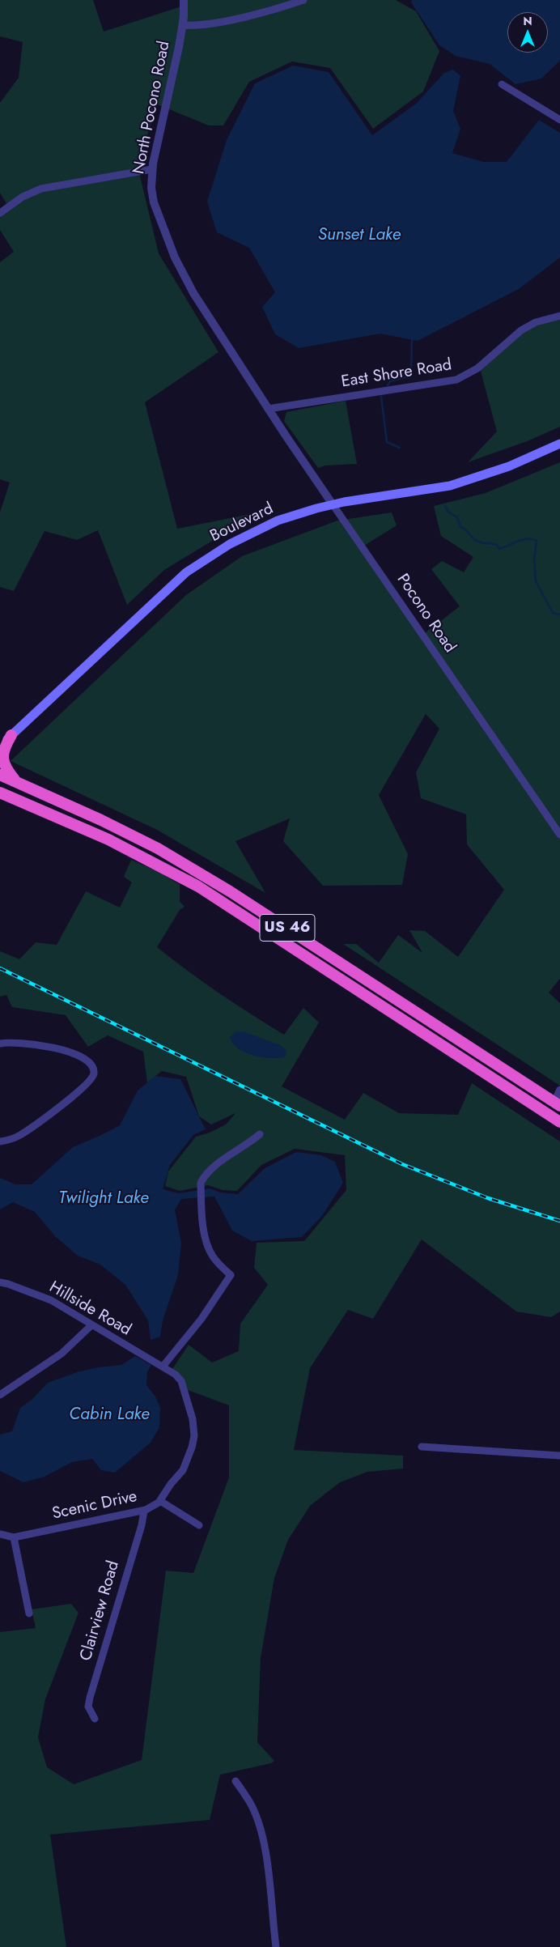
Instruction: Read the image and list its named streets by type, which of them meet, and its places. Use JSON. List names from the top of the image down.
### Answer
{
  "streets": {
    "highway": ["US 46"],
    "main road": ["Boulevard"],
    "street": [
      "North Pocono Road",
      "East Shore Road",
      "Pocono Road",
      "Hillside Road",
      "Scenic Drive",
      "Clairview Road"
    ]
  },
  "crossings": [
    ["North Pocono Road", "East Shore Road"],
    ["North Pocono Road", "Pocono Road"],
    ["East Shore Road", "Pocono Road"],
    ["Boulevard", "Pocono Road"],
    ["Hillside Road", "Scenic Drive"],
    ["Scenic Drive", "Clairview Road"]
  ],
  "water": ["Sunset Lake", "Twilight Lake", "Cabin Lake"],
  "north": "top"
}
